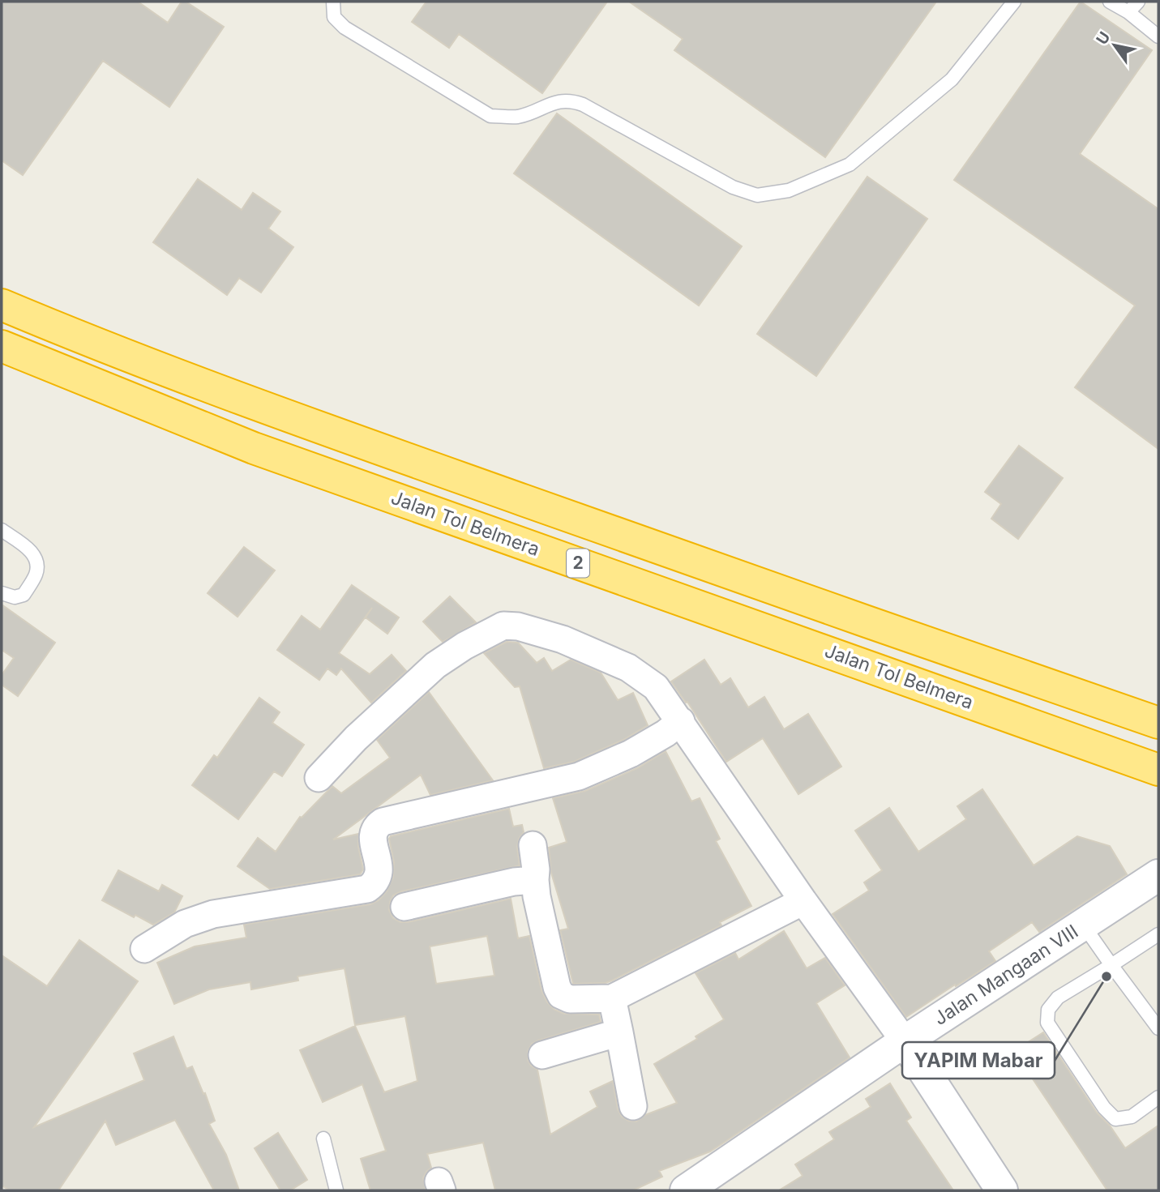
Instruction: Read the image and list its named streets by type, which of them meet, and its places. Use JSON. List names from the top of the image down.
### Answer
{
  "streets": {
    "highway": ["Jalan Tol Belmera", "2"],
    "street": ["Jalan Mangaan VIII"]
  },
  "places": ["YAPIM Mabar"],
  "north": "top left"
}
